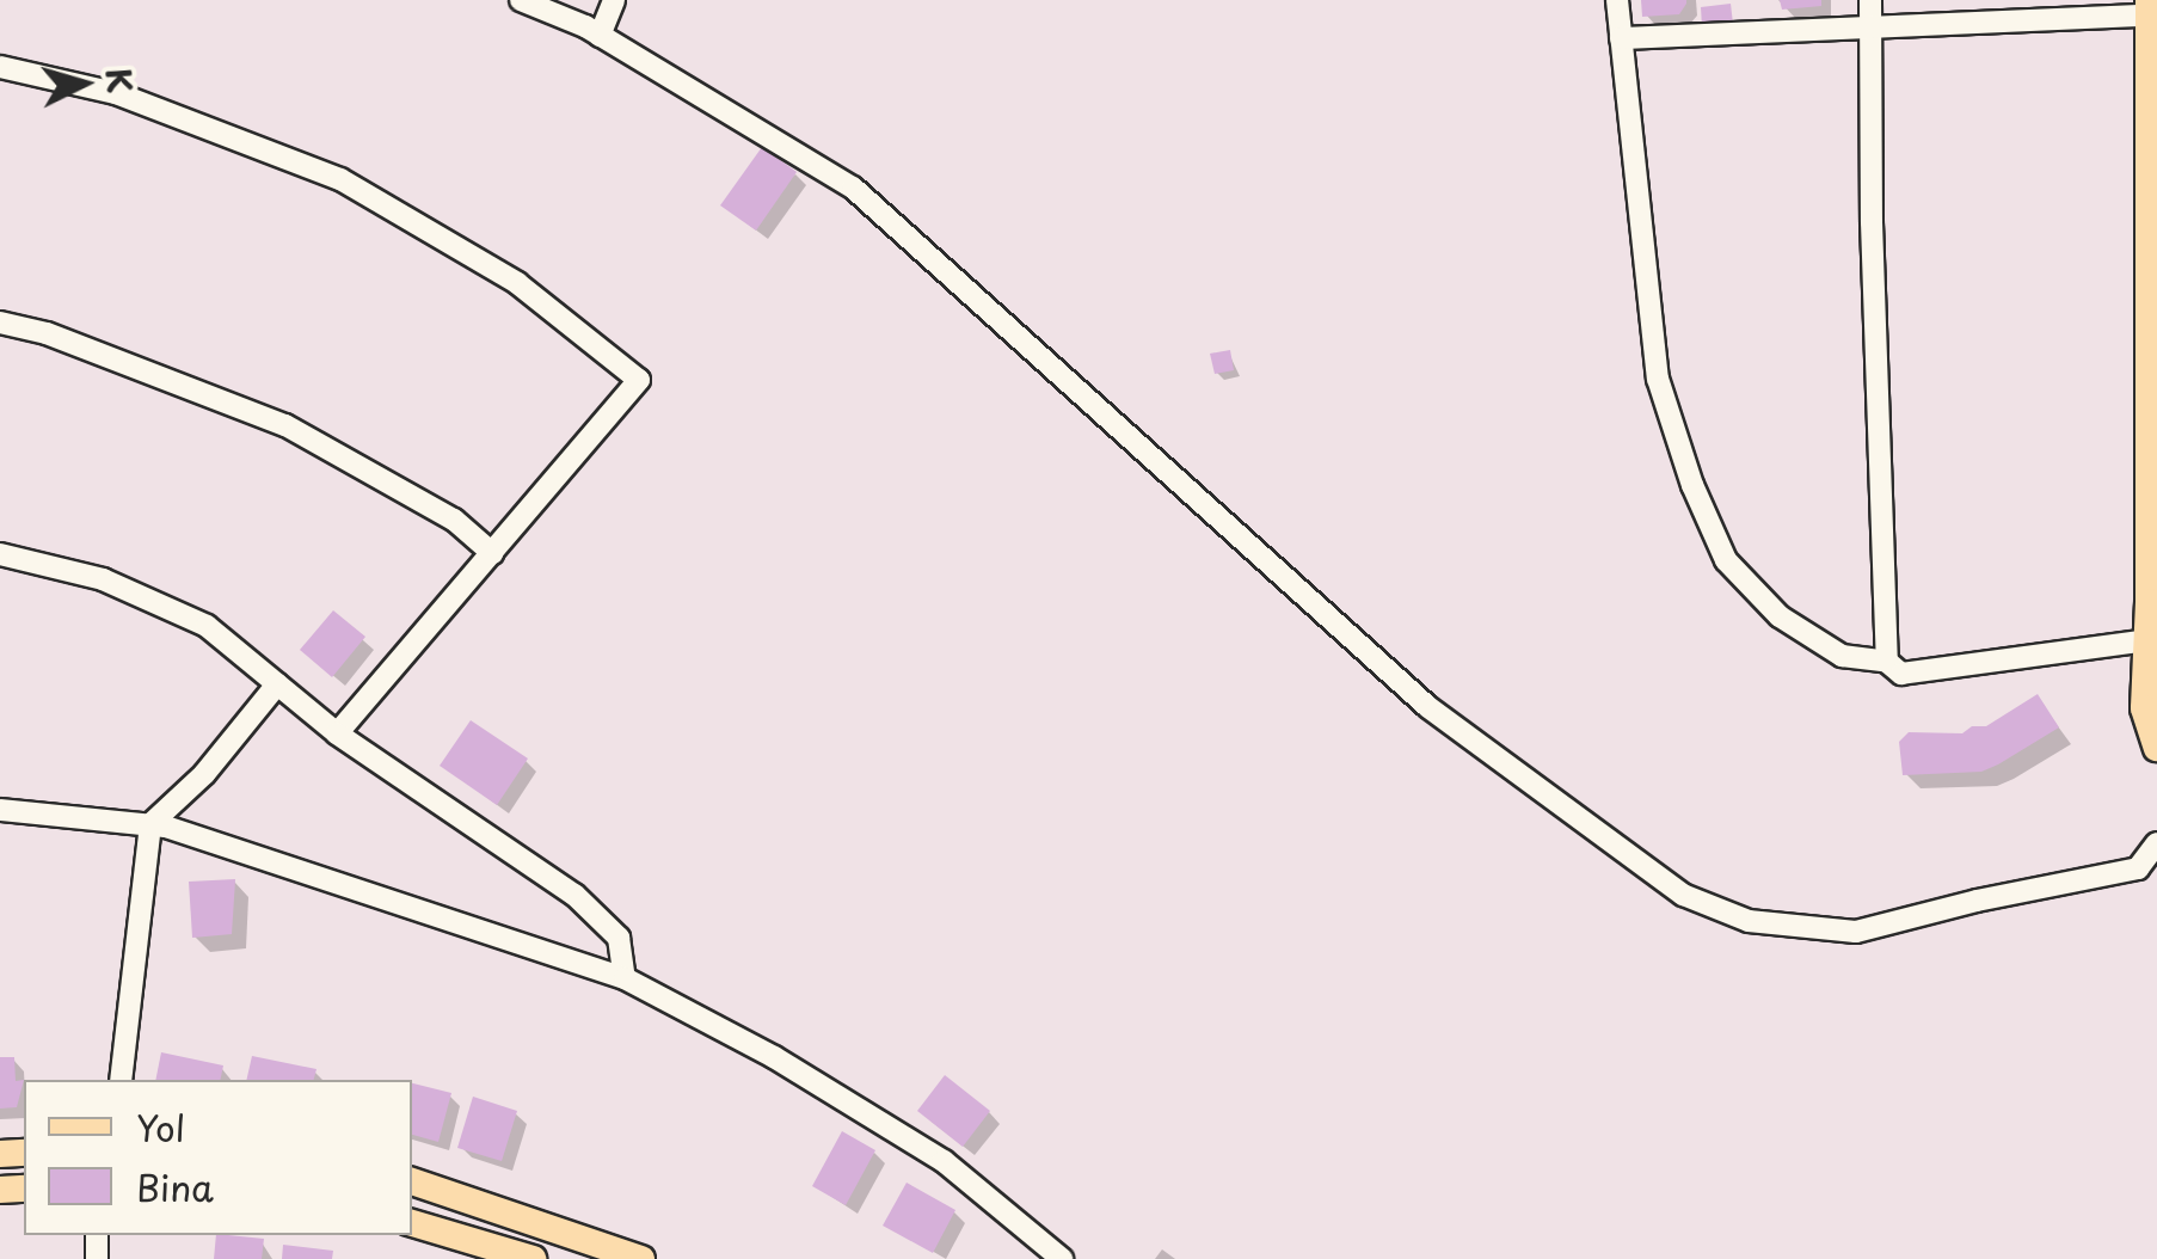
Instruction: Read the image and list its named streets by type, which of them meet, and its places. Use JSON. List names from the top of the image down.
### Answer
{
  "legend": ["Yol", "Bina"],
  "north": "right"
}
